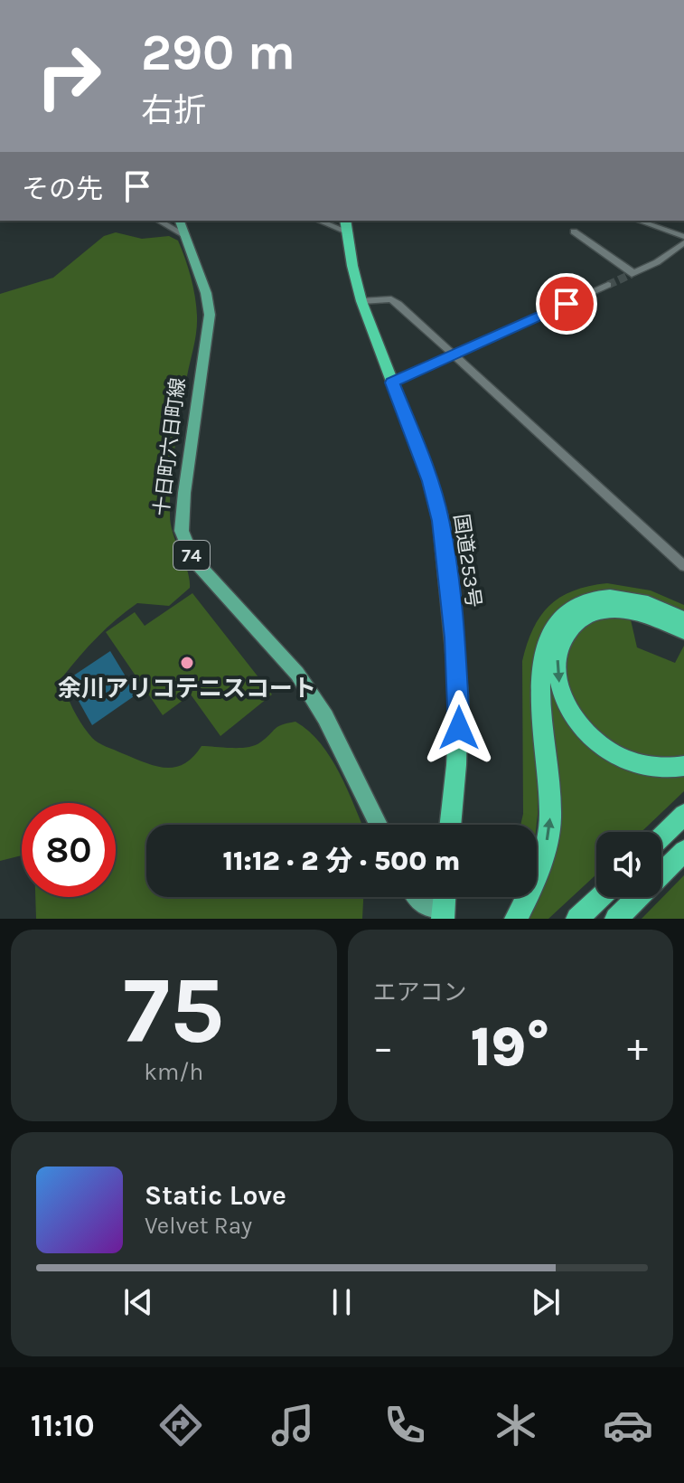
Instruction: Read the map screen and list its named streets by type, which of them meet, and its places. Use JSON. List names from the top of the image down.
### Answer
{
  "streets": {
    "highway": ["国道253号"],
    "main road": ["十日町六日町線", "74"]
  },
  "places": ["余川アリコテニスコート"],
  "page": {
    "turn": ["290 m", "右折"],
    "then": "その先",
    "limit": "80",
    "trip": "11:12 · 2 分 · 500 m",
    "tile": [
      ["75", "km/h"],
      "エアコン"
    ],
    "heat": ["−", "19°", "+"],
    "song": ["Static Love", "Velvet Ray"],
    "tabs": "11:10"
  }
}
